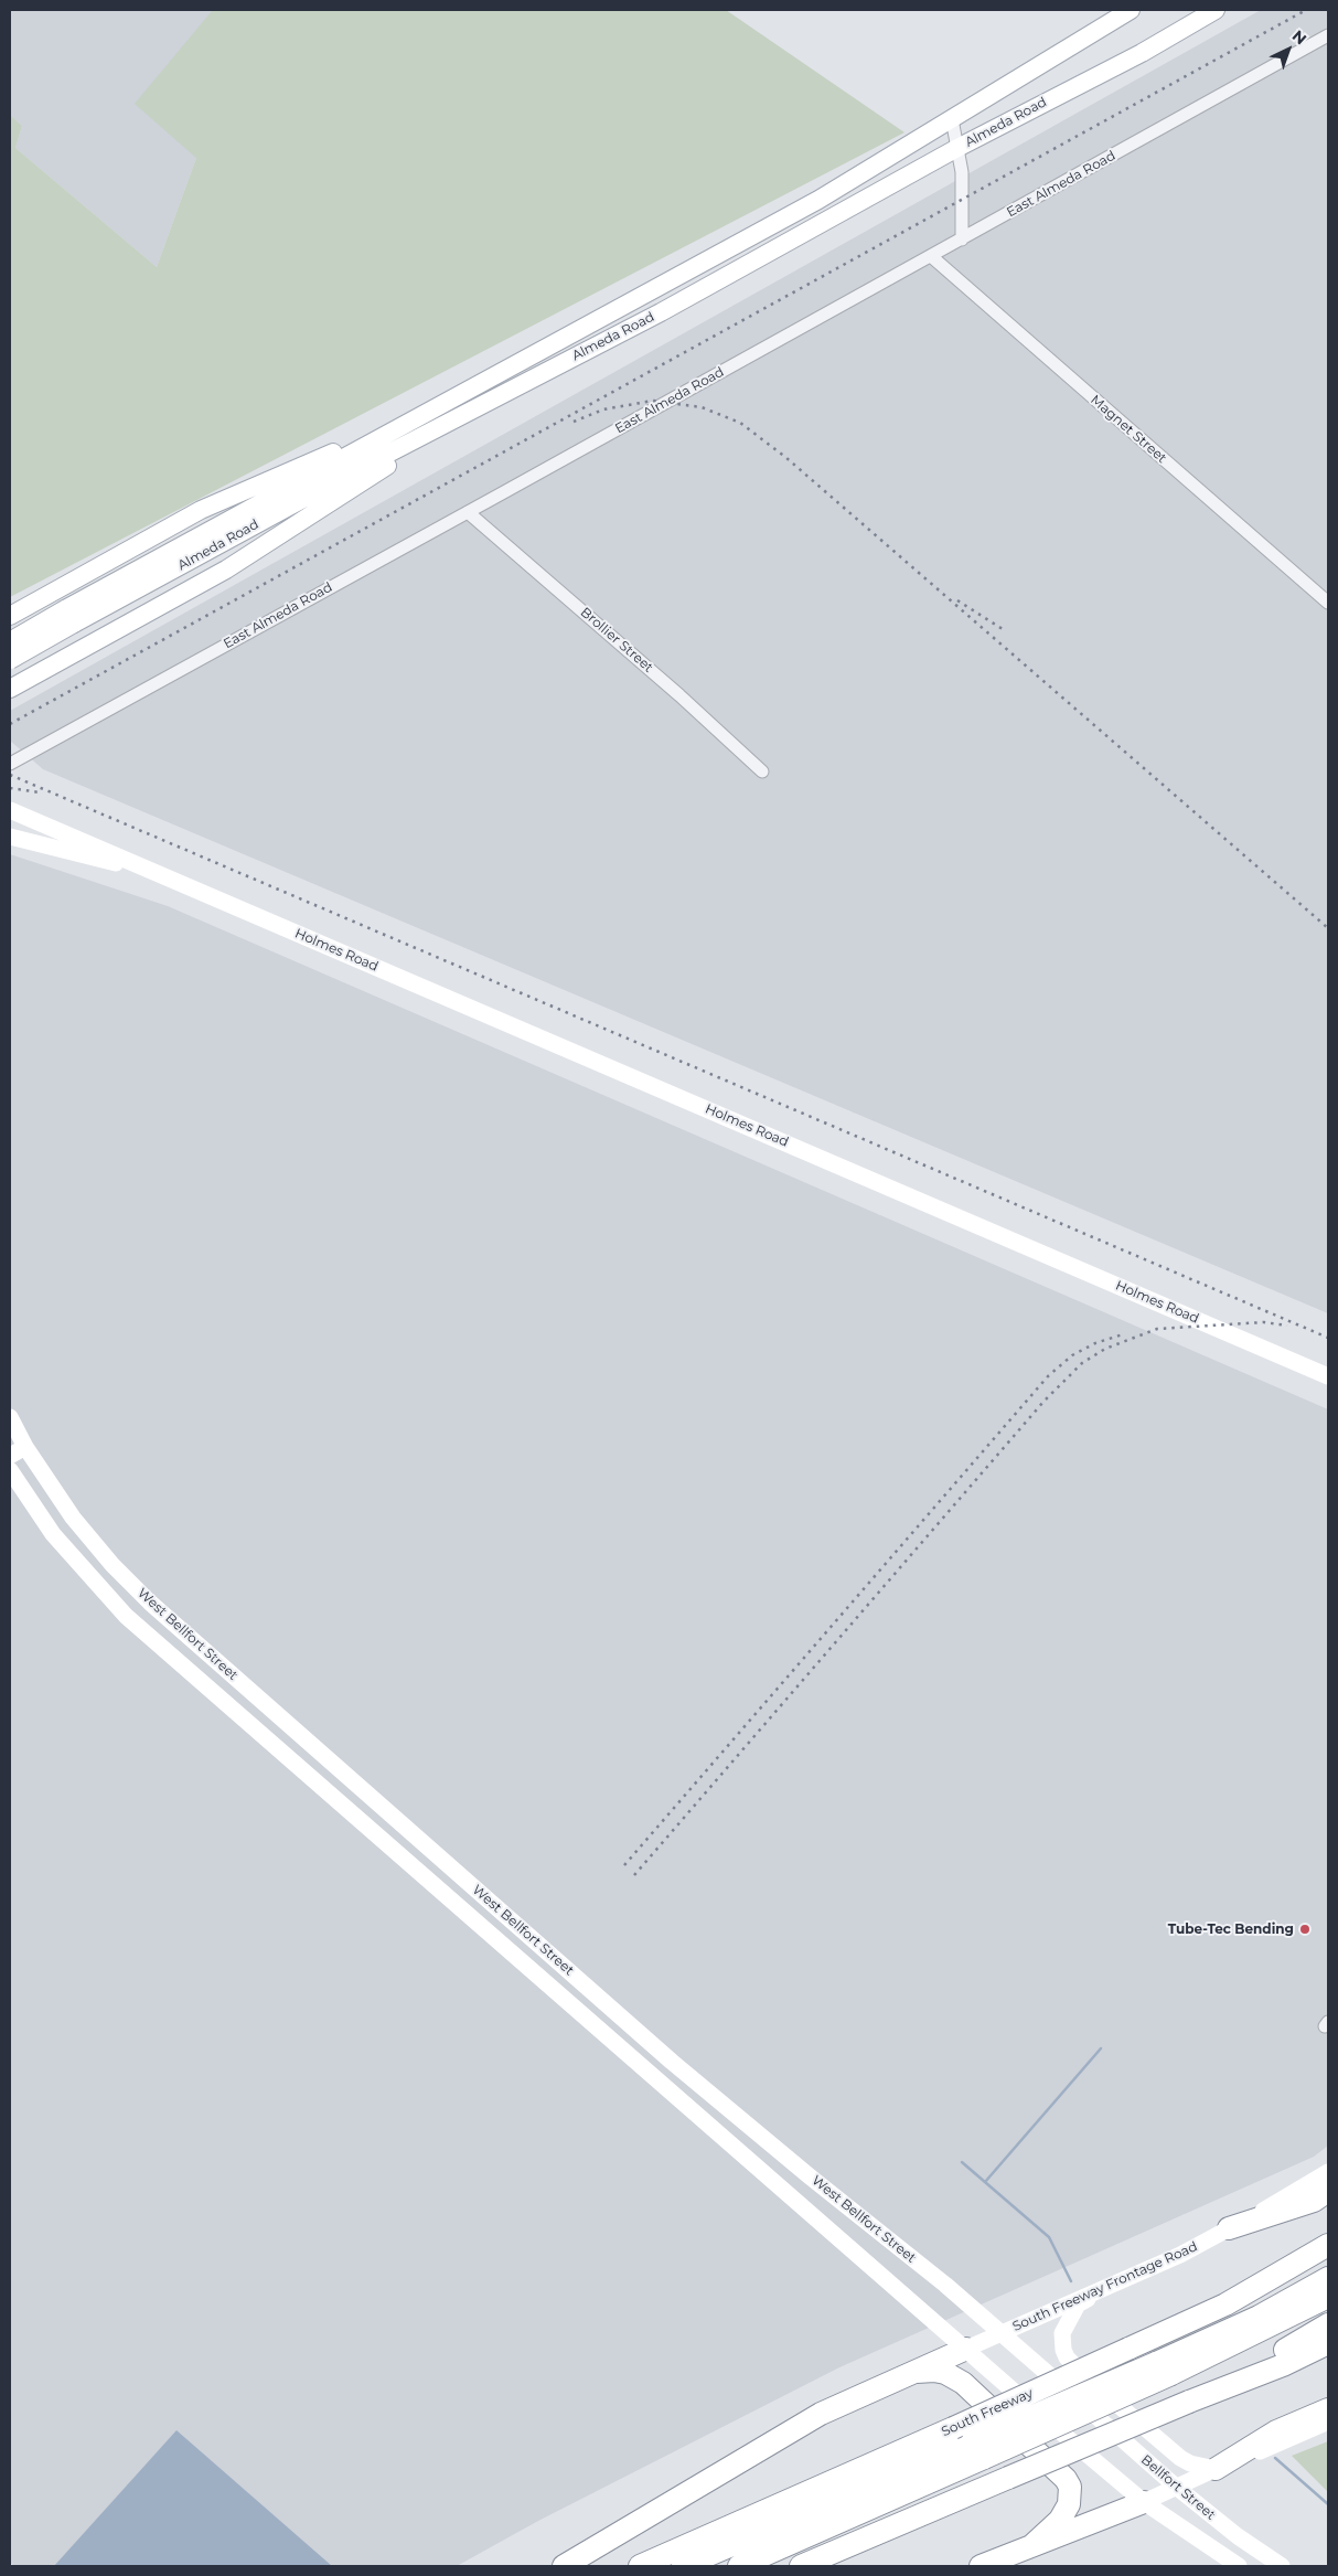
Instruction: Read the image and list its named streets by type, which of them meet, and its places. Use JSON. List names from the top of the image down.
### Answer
{
  "streets": {
    "highway": ["South Freeway"],
    "main road": [
      "Almeda Road",
      "Holmes Road",
      "West Bellfort Street",
      "South Freeway Frontage Road",
      "Bellfort Street"
    ],
    "street": ["East Almeda Road", "Magnet Street", "Brollier Street"]
  },
  "crossings": [
    ["East Almeda Road", "Magnet Street"],
    ["East Almeda Road", "Brollier Street"],
    ["West Bellfort Street", "South Freeway Frontage Road"],
    ["West Bellfort Street", "Bellfort Street"]
  ],
  "places": ["Tube-Tec Bending"],
  "north": "top right"
}
